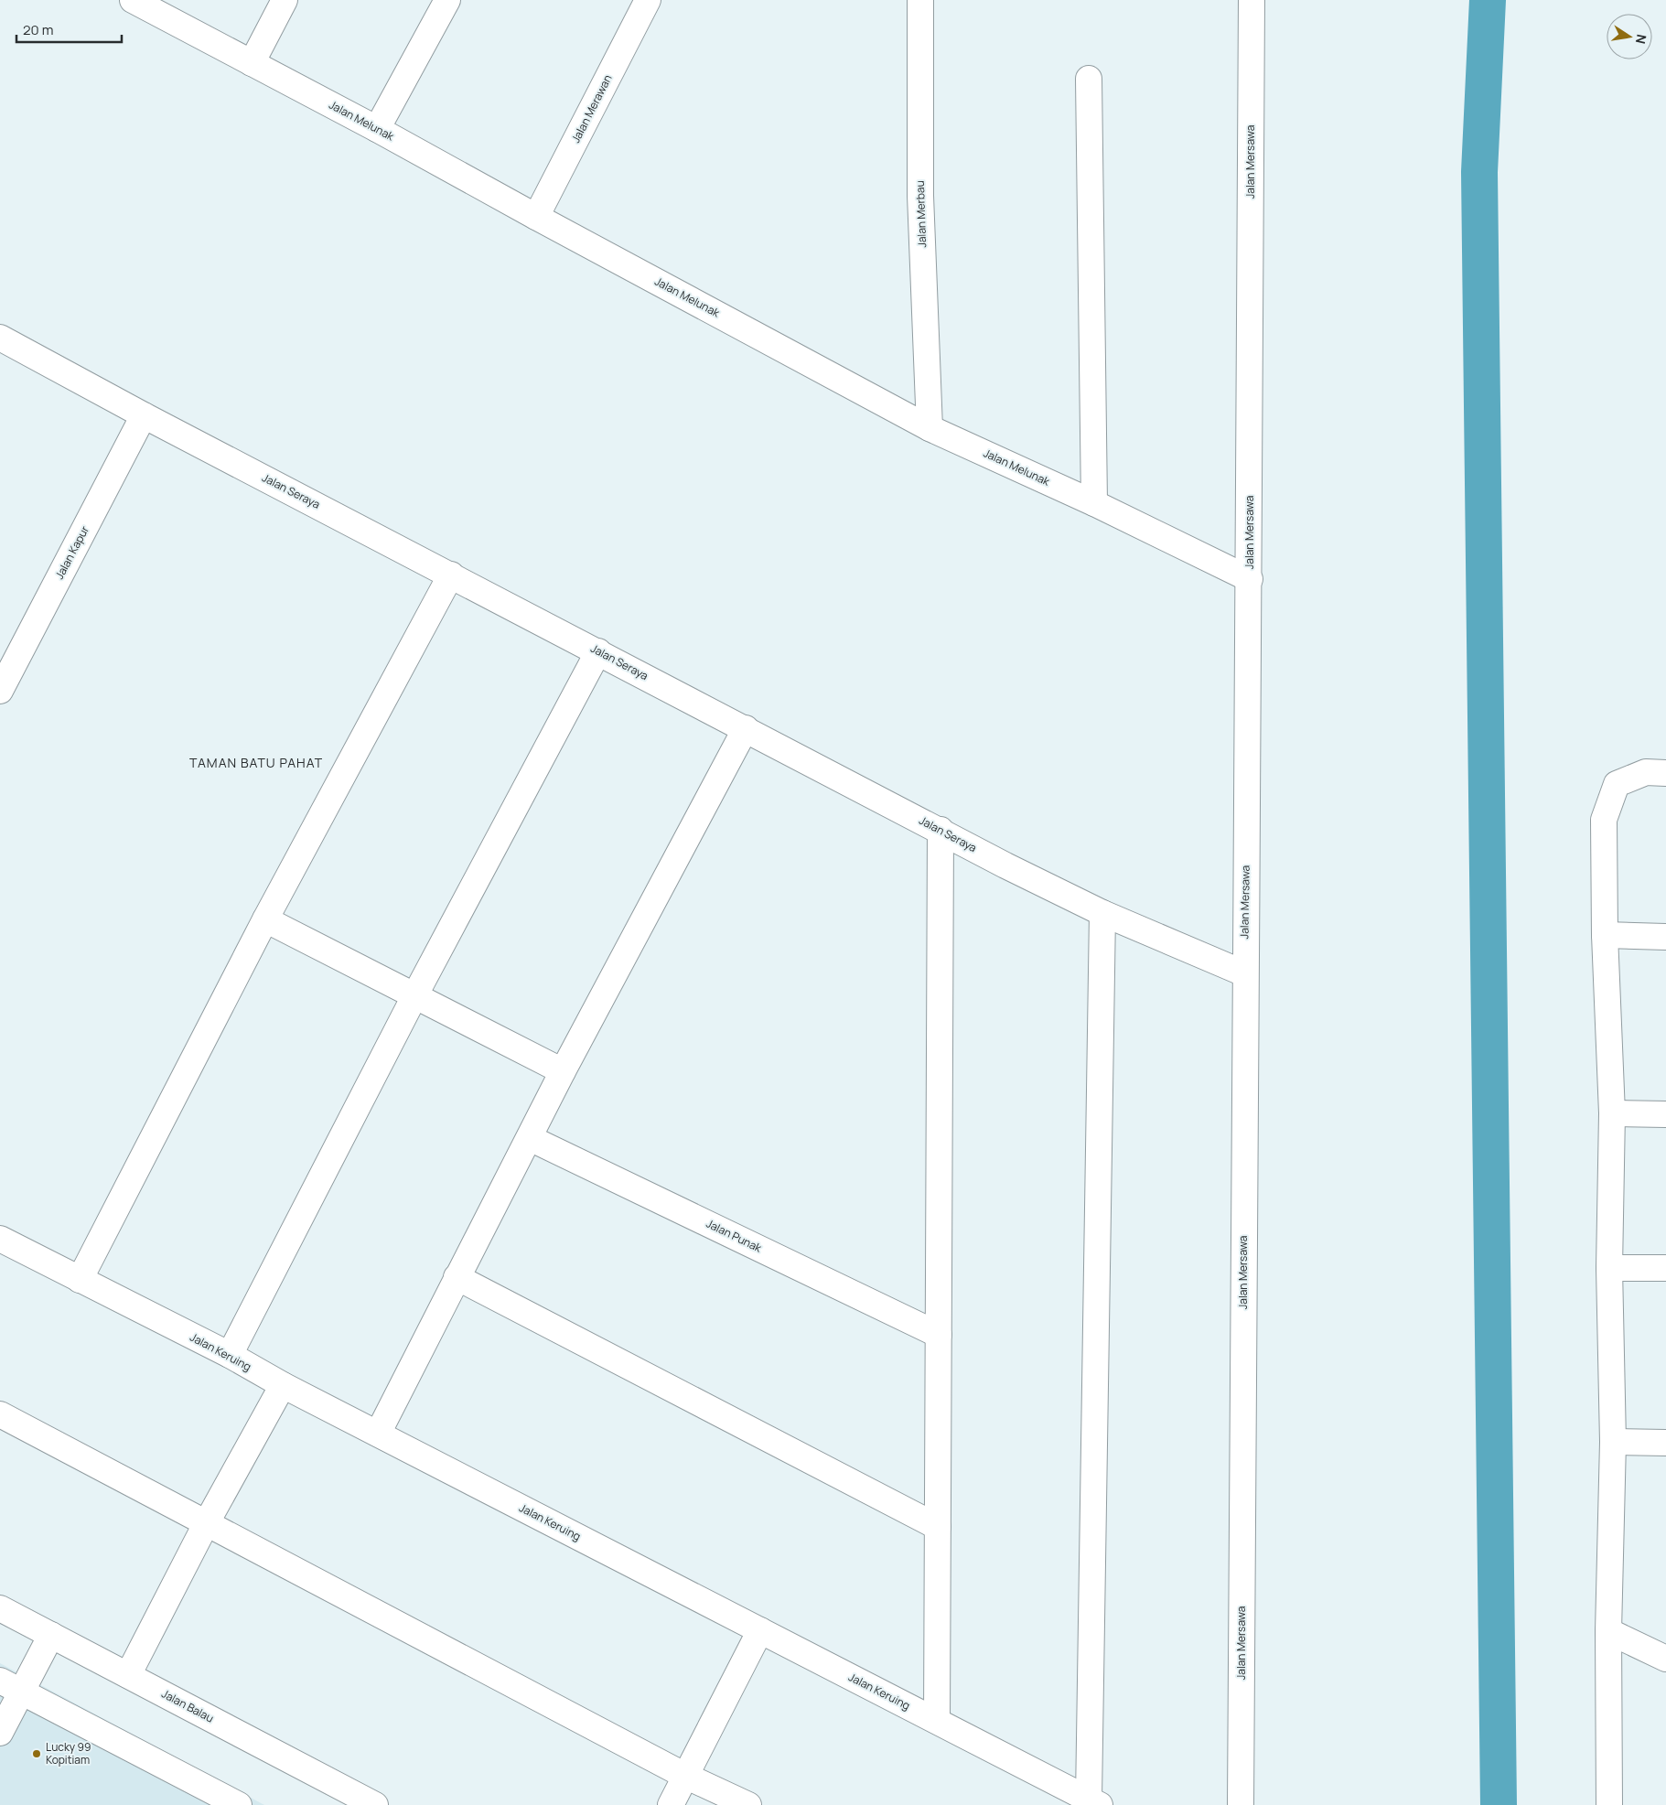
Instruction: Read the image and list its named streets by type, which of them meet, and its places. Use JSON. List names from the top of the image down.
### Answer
{
  "streets": {
    "street": [
      "Jalan Merawan",
      "Jalan Melunak",
      "Jalan Mersawa",
      "Jalan Merbau",
      "Jalan Seraya",
      "Jalan Kapur",
      "Jalan Punak",
      "Jalan Keruing",
      "Jalan Balau"
    ]
  },
  "crossings": [
    ["Jalan Merawan", "Jalan Melunak"],
    ["Jalan Melunak", "Jalan Mersawa"],
    ["Jalan Melunak", "Jalan Merbau"],
    ["Jalan Mersawa", "Jalan Seraya"],
    ["Jalan Seraya", "Jalan Kapur"]
  ],
  "districts": ["TAMAN BATU PAHAT"],
  "places": ["Lucky 99 Kopitiam"],
  "scale_bar": "20 m",
  "north": "right"
}
